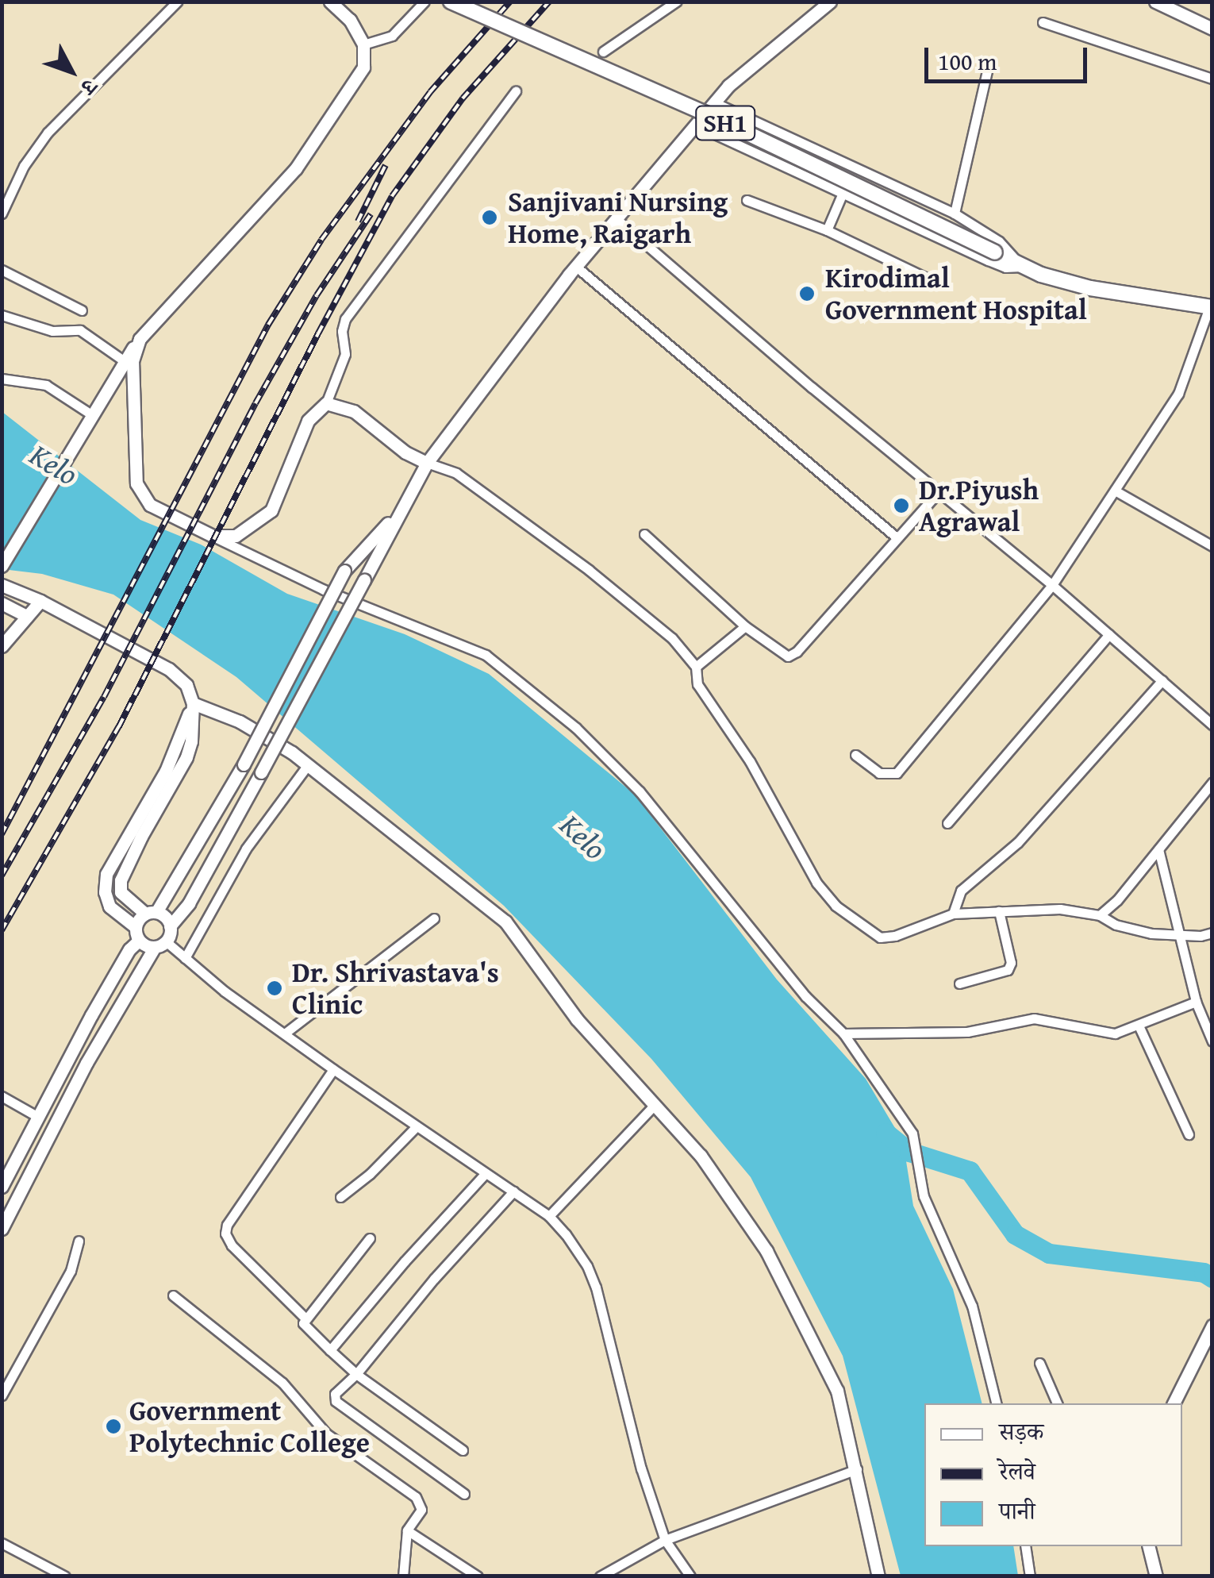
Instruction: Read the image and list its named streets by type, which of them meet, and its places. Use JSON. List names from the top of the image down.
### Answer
{
  "streets": {
    "main road": ["SH1"]
  },
  "water": ["Kelo"],
  "places": [
    "Sanjivani Nursing Home, Raigarh",
    "Kirodimal Government Hospital",
    "Dr.Piyush Agrawal",
    "Dr. Shrivastava's Clinic",
    "Government Polytechnic College"
  ],
  "legend": ["सड़क", "रेलवे", "पानी"],
  "scale_bar": "100 m",
  "north": "bottom right"
}
